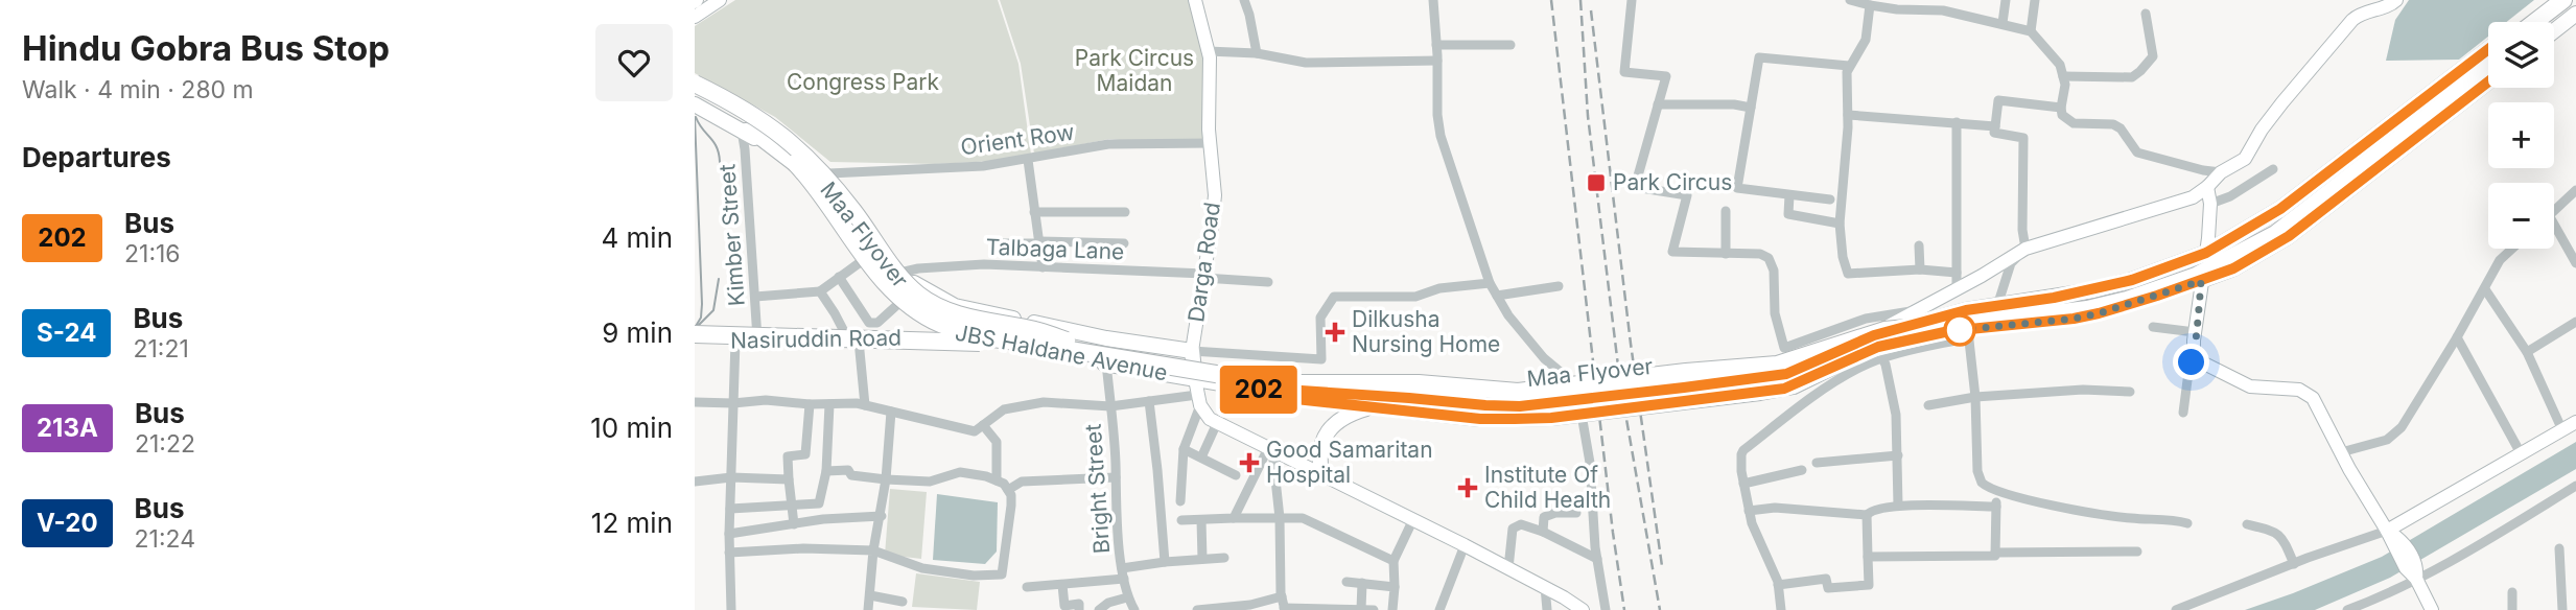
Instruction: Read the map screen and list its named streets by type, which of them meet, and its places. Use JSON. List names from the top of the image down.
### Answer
{
  "streets": {
    "highway": ["Maa Flyover"],
    "main road": ["JBS Haldane Avenue"],
    "street": [
      "Orient Row",
      "Kimber Street",
      "Talbaga Lane",
      "Darga Road",
      "Nasiruddin Road",
      "Bright Street"
    ]
  },
  "crossings": [
    ["Orient Row", "Maa Flyover"],
    ["Orient Row", "Darga Road"],
    ["Kimber Street", "Maa Flyover"],
    ["Kimber Street", "Nasiruddin Road"],
    ["Kimber Street", "JBS Haldane Avenue"],
    ["Maa Flyover", "Talbaga Lane"],
    ["Maa Flyover", "Darga Road"],
    ["Maa Flyover", "JBS Haldane Avenue"],
    ["Talbaga Lane", "Darga Road"],
    ["Nasiruddin Road", "JBS Haldane Avenue"],
    ["JBS Haldane Avenue", "Bright Street"]
  ],
  "parks": ["Park Circus Maidan", "Congress Park"],
  "places": {
    "transit": ["Park Circus"],
    "health": ["Dilkusha Nursing Home", "Good Samaritan Hospital", "Institute Of Child Health"]
  },
  "lines": ["bus line 202"],
  "page": {
    "heading": [
      ["Hindu Gobra Bus Stop", "Walk · 4 min · 280 m"],
      "Departures"
    ],
    "on_map": "202",
    "map_buttons": ["+", "−"],
    "list": [
      {
        "mark": "202",
        "name": "Bus",
        "note": "21:16",
        "value": "4 min"
      },
      {
        "mark": "S-24",
        "name": "Bus",
        "note": "21:21",
        "value": "9 min"
      },
      {
        "mark": "213A",
        "name": "Bus",
        "note": "21:22",
        "value": "10 min"
      },
      {
        "mark": "V-20",
        "name": "Bus",
        "note": "21:24",
        "value": "12 min"
      }
    ]
  }
}
